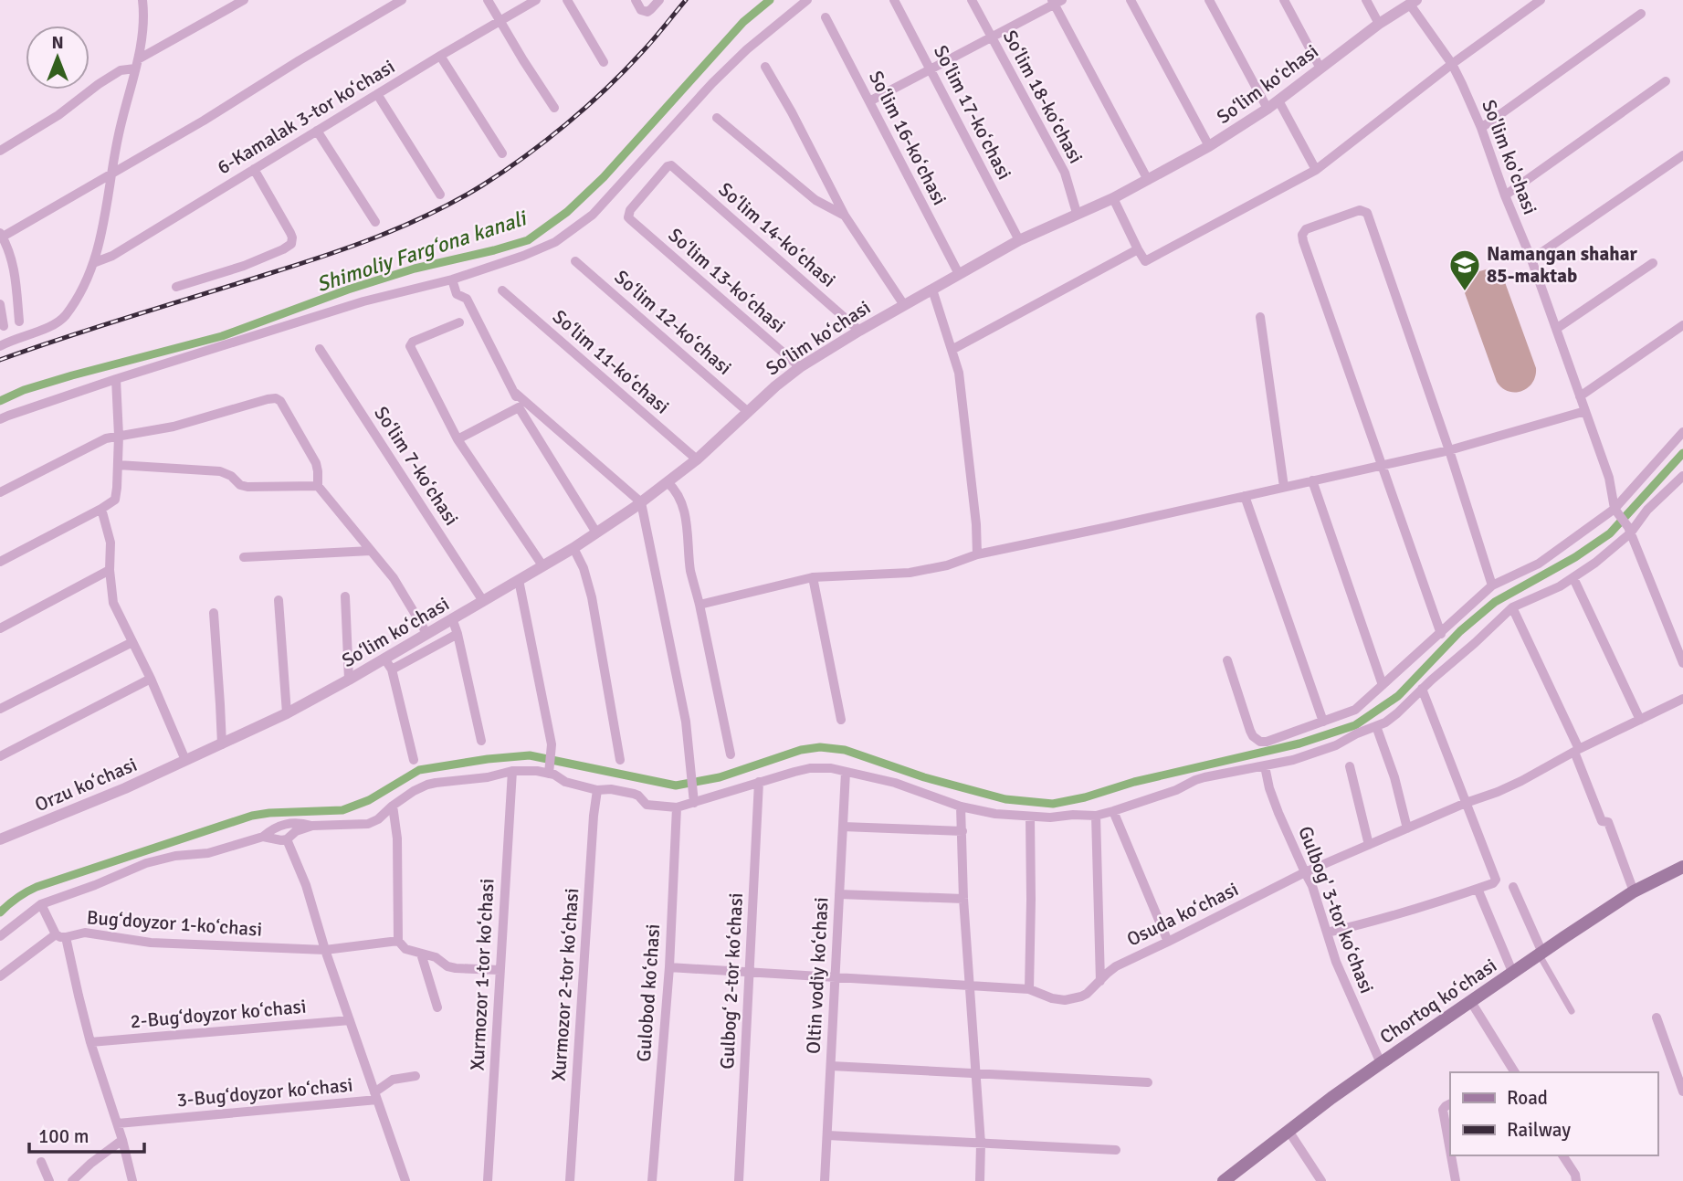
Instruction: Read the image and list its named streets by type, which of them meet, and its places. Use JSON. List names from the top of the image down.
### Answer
{
  "streets": {
    "main road": ["Chortoq koʻchasi"],
    "street": [
      "Soʻlim koʻchasi",
      "Soʻlim 18-koʻchasi",
      "Soʻlim 17-koʻchasi",
      "6-Kamalak 3-tor koʻchasi",
      "Soʻlim 16-koʻchasi",
      "So'lim ko'chasi",
      "Soʻlim 14-koʻchasi",
      "Soʻlim 13-koʻchasi",
      "Soʻlim 12-koʻchasi",
      "Soʻlim 11-koʻchasi",
      "Soʻlim 7-koʻchasi",
      "Orzu koʻchasi",
      "Gulbog' 3-tor koʻchasi",
      "Osuda koʻchasi",
      "Bugʻdoyzor 1-koʻchasi",
      "Xurmozor 1-tor koʻchasi",
      "Oltin vodiy koʻchasi",
      "Gulbogʻ 2-tor koʻchasi",
      "Xurmozor 2-tor koʻchasi",
      "Gulobod koʻchasi",
      "2-Bugʻdoyzor koʻchasi",
      "3-Bugʻdoyzor koʻchasi"
    ]
  },
  "crossings": [
    ["Soʻlim koʻchasi", "Soʻlim 18-koʻchasi"],
    ["Soʻlim koʻchasi", "Soʻlim 17-koʻchasi"],
    ["Soʻlim koʻchasi", "Soʻlim 16-koʻchasi"],
    ["Soʻlim koʻchasi", "So'lim ko'chasi"],
    ["Soʻlim koʻchasi", "Soʻlim 14-koʻchasi"],
    ["Soʻlim koʻchasi", "Soʻlim 13-koʻchasi"],
    ["Soʻlim koʻchasi", "Soʻlim 12-koʻchasi"],
    ["Soʻlim koʻchasi", "Soʻlim 11-koʻchasi"],
    ["Soʻlim koʻchasi", "Soʻlim 7-koʻchasi"],
    ["Soʻlim koʻchasi", "Orzu koʻchasi"],
    ["Soʻlim 14-koʻchasi", "Soʻlim 13-koʻchasi"],
    ["Gulbog' 3-tor koʻchasi", "Osuda koʻchasi"],
    ["Gulbog' 3-tor koʻchasi", "Chortoq koʻchasi"],
    ["Osuda koʻchasi", "Oltin vodiy koʻchasi"],
    ["Osuda koʻchasi", "Gulbogʻ 2-tor koʻchasi"],
    ["Osuda koʻchasi", "Gulobod koʻchasi"]
  ],
  "water": ["Shimoliy Fargʻona kanali"],
  "places": {
    "school or university": ["Namangan shahar 85-maktab"]
  },
  "legend": ["Road", "Railway"],
  "scale_bar": "100 m",
  "north": "top"
}
